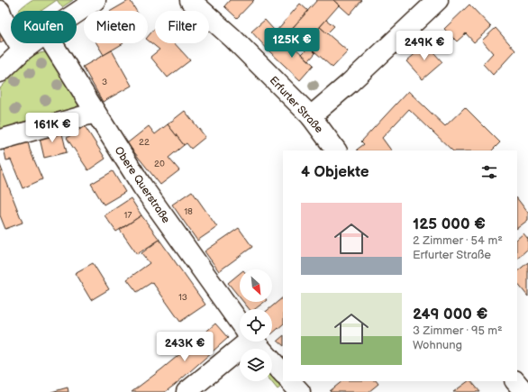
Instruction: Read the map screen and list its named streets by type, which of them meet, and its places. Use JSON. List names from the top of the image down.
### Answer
{
  "streets": {
    "street": ["Erfurter Straße", "Obere Querstraße"]
  },
  "house_numbers": [
    "3",
    "22",
    "20",
    "18",
    "17",
    "13"
  ],
  "north": "bottom right",
  "page": {
    "chip": ["Kaufen", "Mieten", "Filter"],
    "price": [
      "125K €",
      "249K €",
      "161K €",
      "243K €"
    ],
    "heading": "4 Objekte",
    "list": [
      {
        "name": "125 000 €",
        "note": "2 Zimmer · 54 m² · Erfurter Straße"
      },
      {
        "name": "249 000 €",
        "note": "3 Zimmer · 95 m² · Wohnung"
      }
    ]
  }
}
